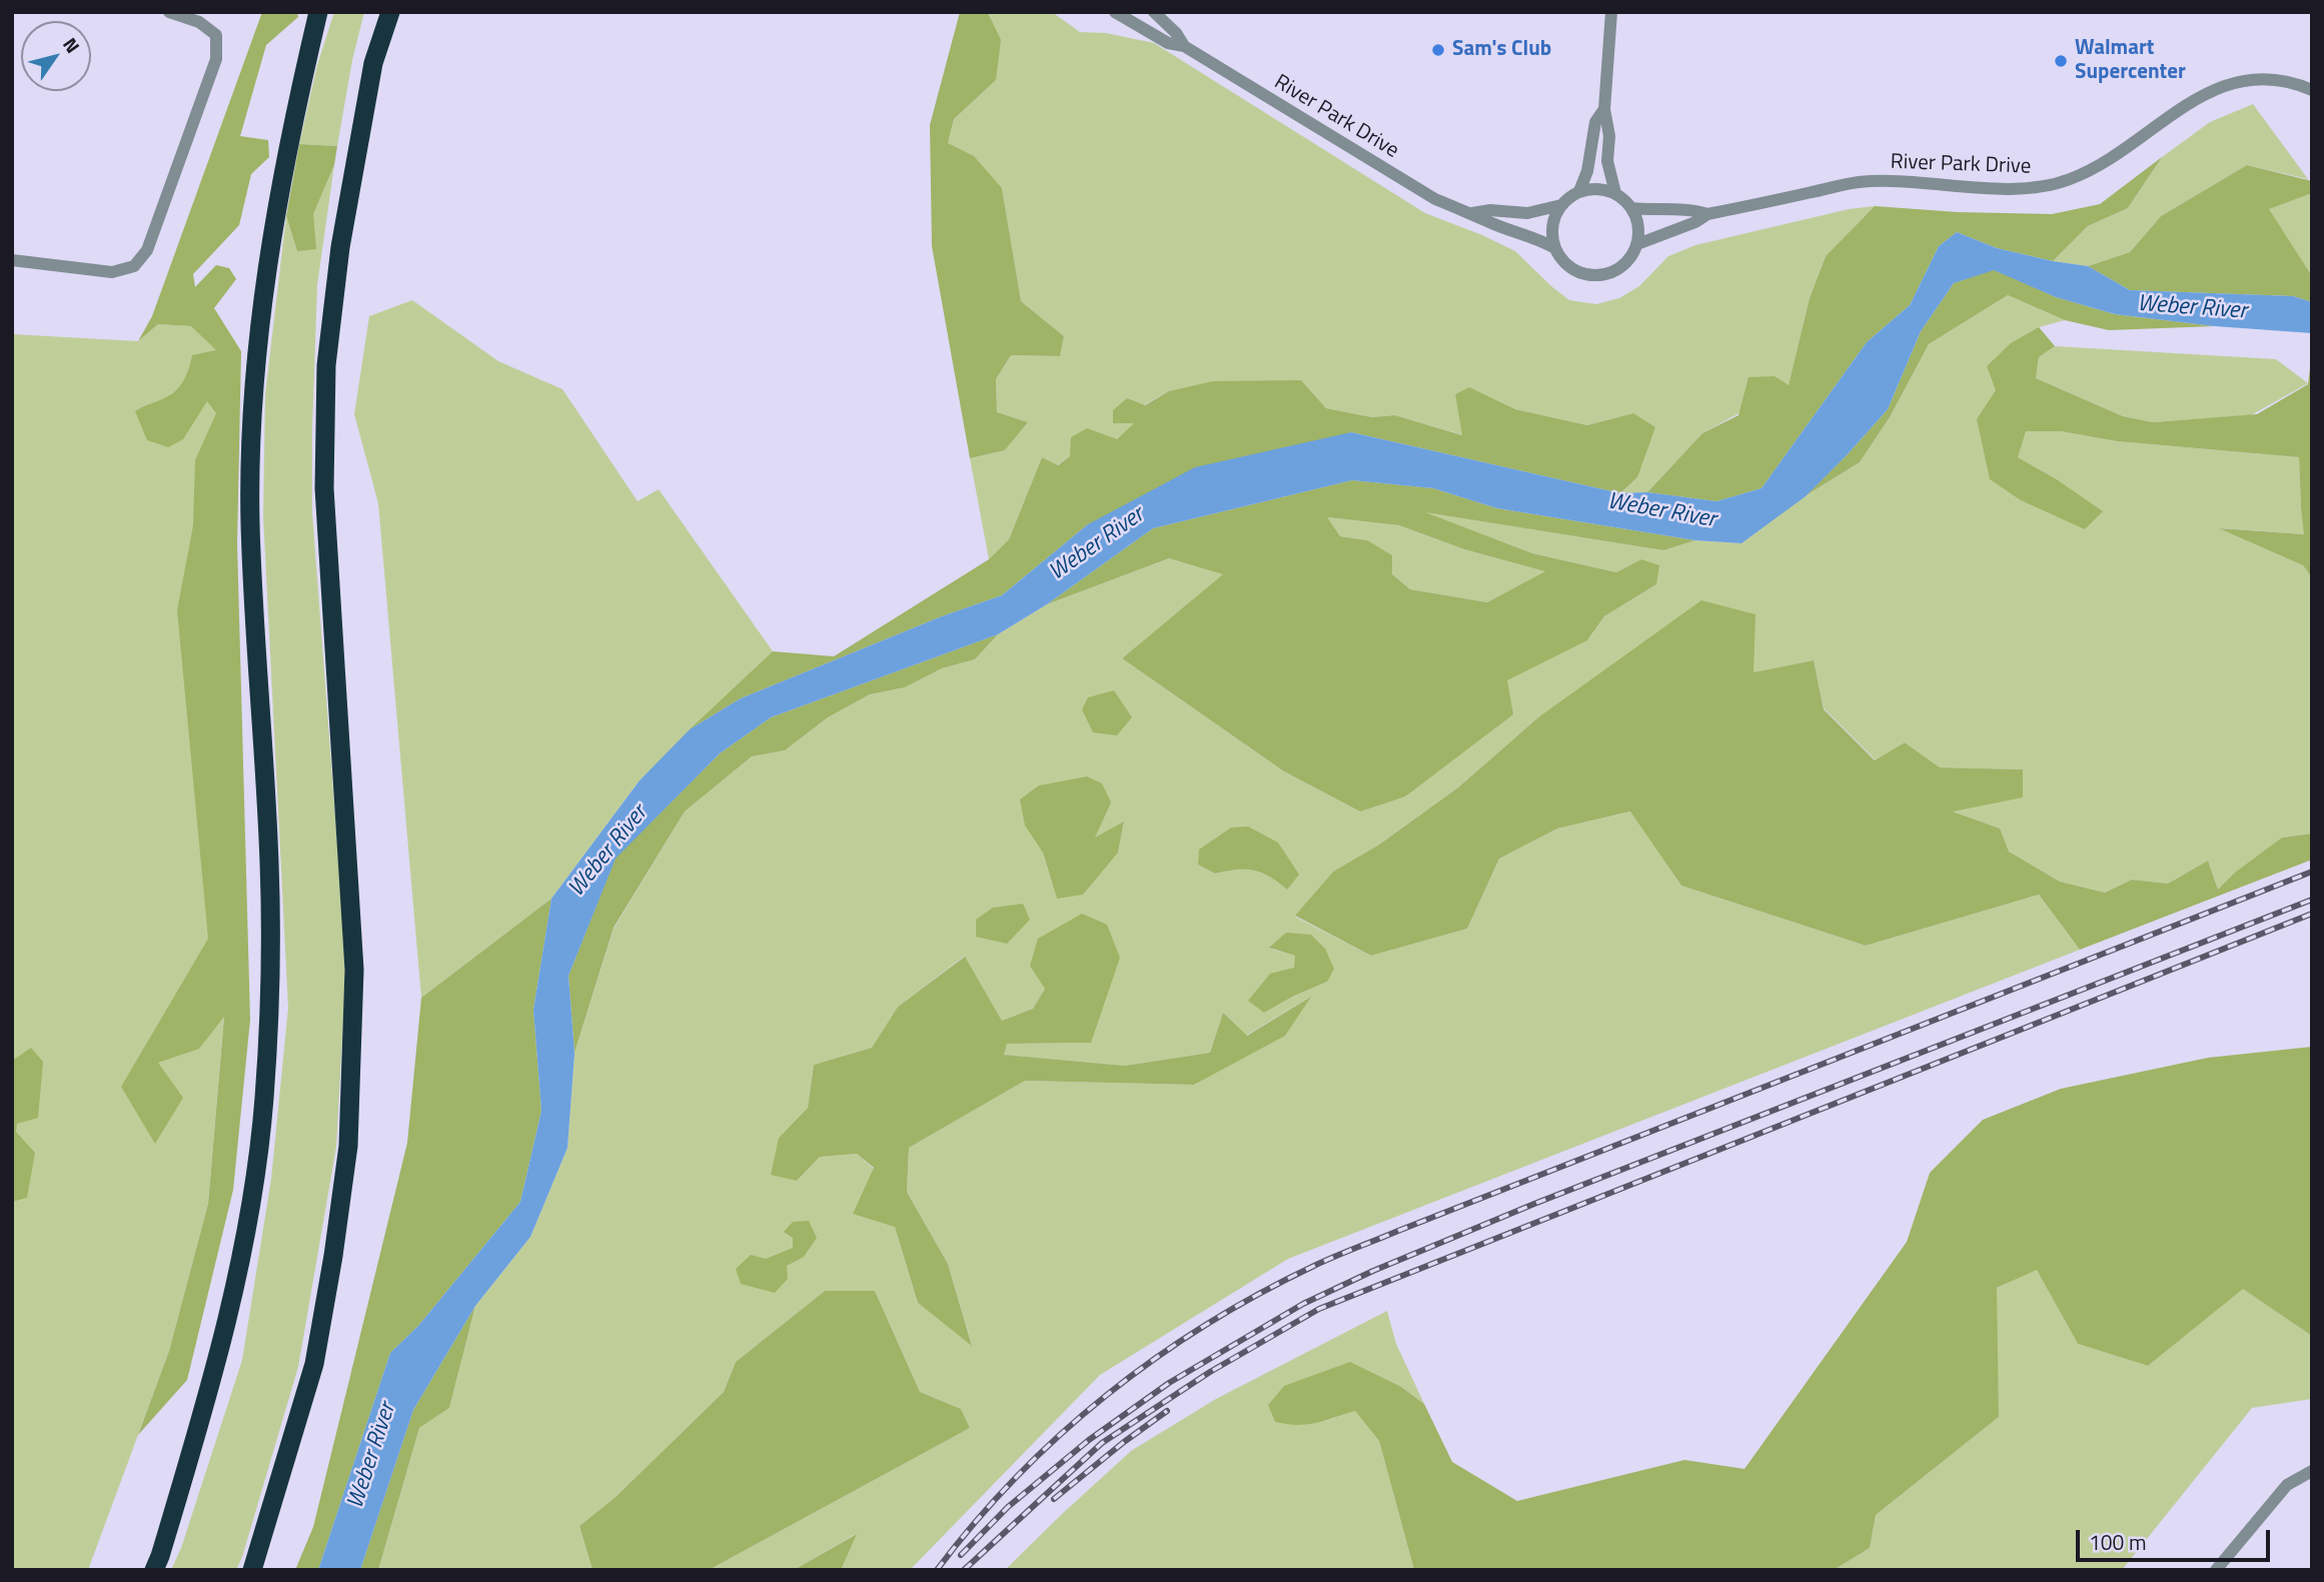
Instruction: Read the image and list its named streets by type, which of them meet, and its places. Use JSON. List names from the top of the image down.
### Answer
{
  "streets": {
    "street": ["River Park Drive"]
  },
  "water": ["Weber River"],
  "places": ["Sam's Club", "Walmart Supercenter"],
  "scale_bar": "100 m",
  "north": "top right"
}
